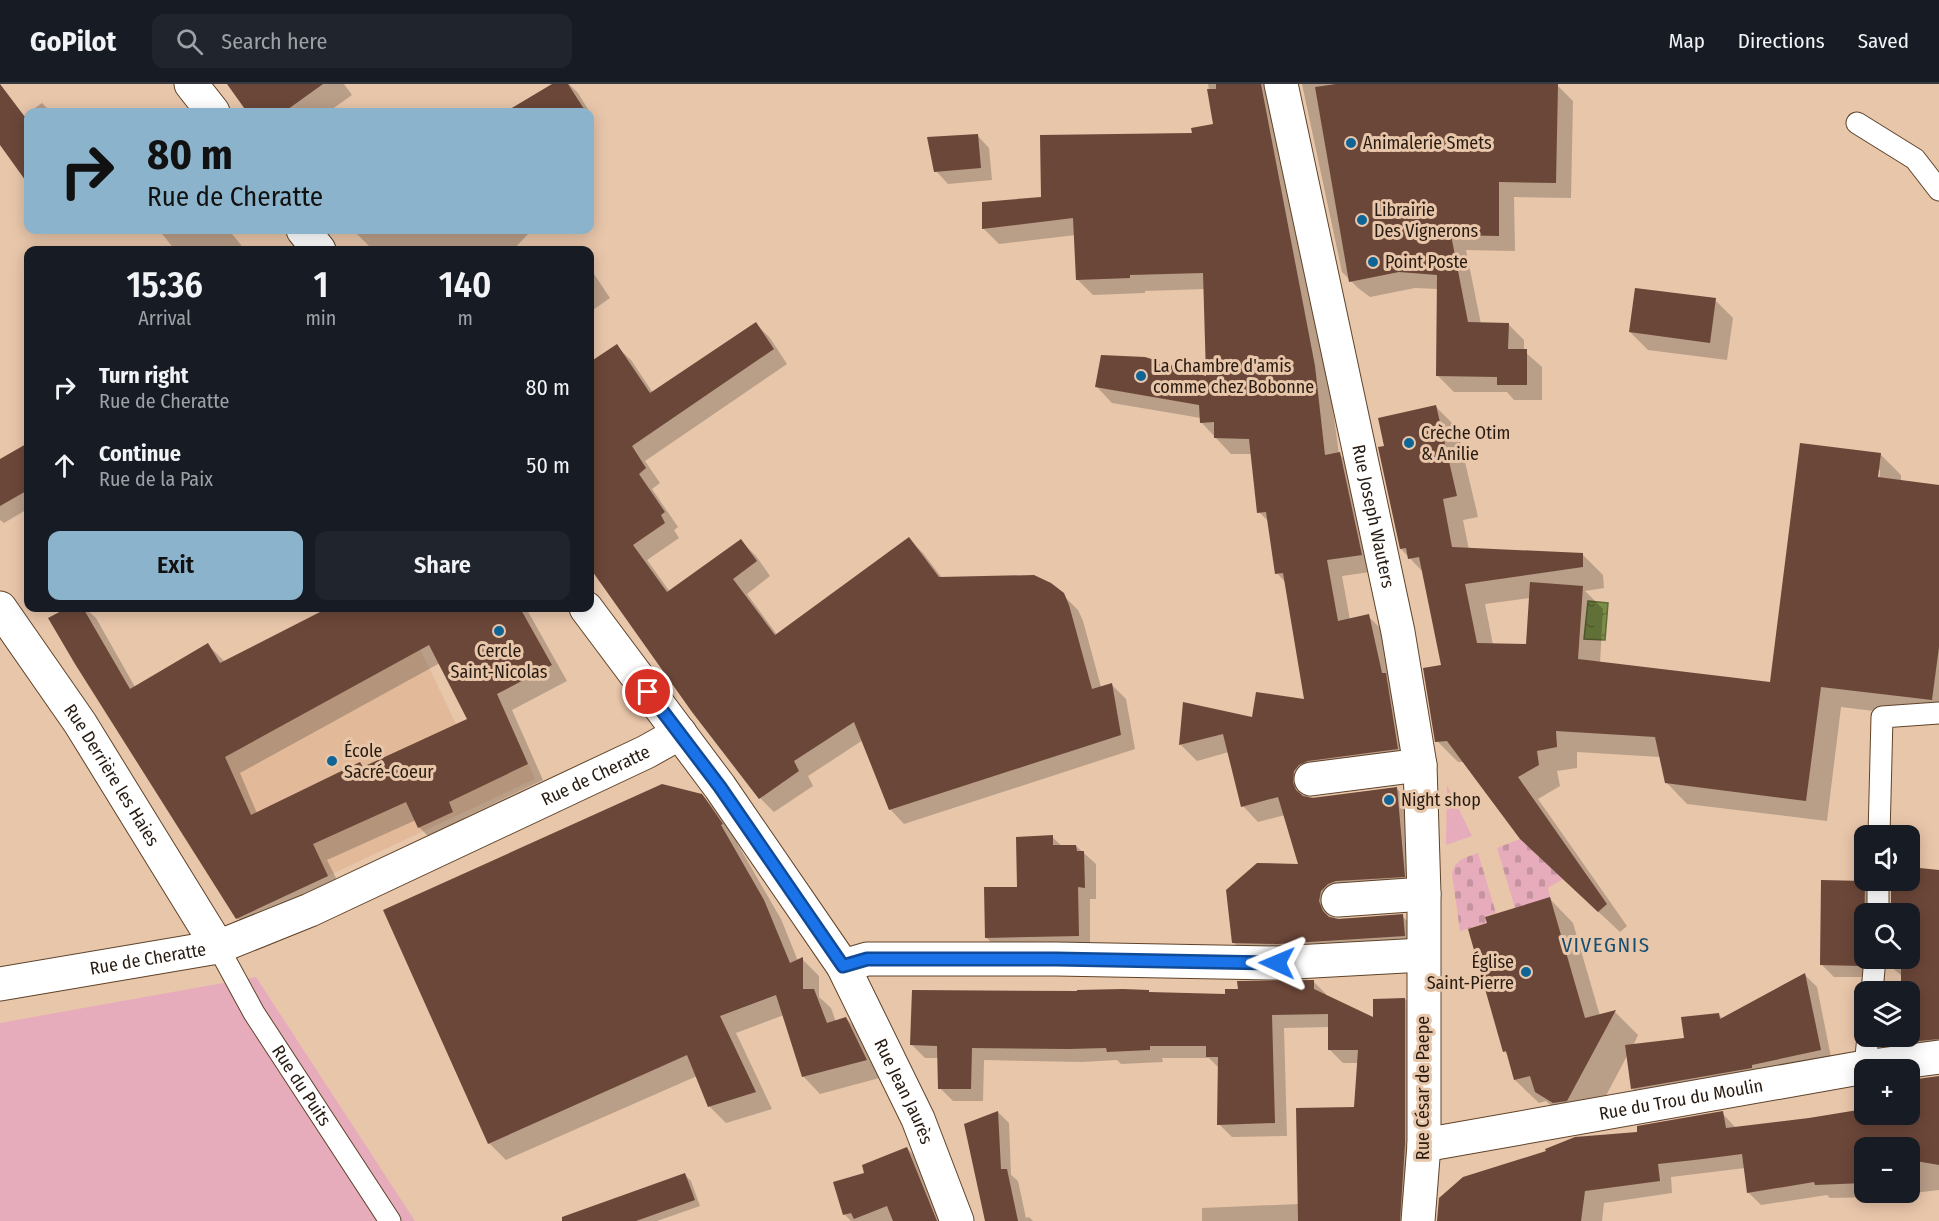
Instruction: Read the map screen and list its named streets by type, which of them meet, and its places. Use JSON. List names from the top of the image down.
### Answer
{
  "streets": {
    "street": [
      "Rue Joseph Wauters",
      "Rue Derrière les Haies",
      "Rue de Cheratte",
      "Rue César de Paepe",
      "Rue Jean Jaurès",
      "Rue du Trou du Moulin"
    ],
    "lane": ["Rue du Puits"]
  },
  "crossings": [
    ["Rue Joseph Wauters", "Rue César de Paepe"],
    ["Rue Derrière les Haies", "Rue de Cheratte"],
    ["Rue Derrière les Haies", "Rue du Puits"],
    ["Rue de Cheratte", "Rue du Puits"],
    ["Rue César de Paepe", "Rue du Trou du Moulin"]
  ],
  "districts": ["VIVEGNIS"],
  "places": [
    "Animalerie Smets",
    "Librairie Des Vignerons",
    "Point Poste",
    "La Chambre d'amis comme chez Bobonne",
    "Crèche Otim & Anilie",
    "Cercle Saint-Nicolas",
    "École Sacré-Coeur",
    "Night shop",
    "Église Saint-Pierre"
  ],
  "page": {
    "header": "GoPilot",
    "search": "Search here",
    "nav": ["Map", "Directions", "Saved"],
    "turn": ["80 m", "Rue de Cheratte"],
    "eta": [
      "15:36",
      "Arrival",
      "1",
      "min",
      "140",
      "m"
    ],
    "list": [
      {
        "name": "Turn right",
        "note": "Rue de Cheratte",
        "value": "80 m"
      },
      {
        "name": "Continue",
        "note": "Rue de la Paix",
        "value": "50 m"
      }
    ],
    "buttons": ["Exit", "Share"],
    "map_buttons": ["+", "−"]
  }
}
